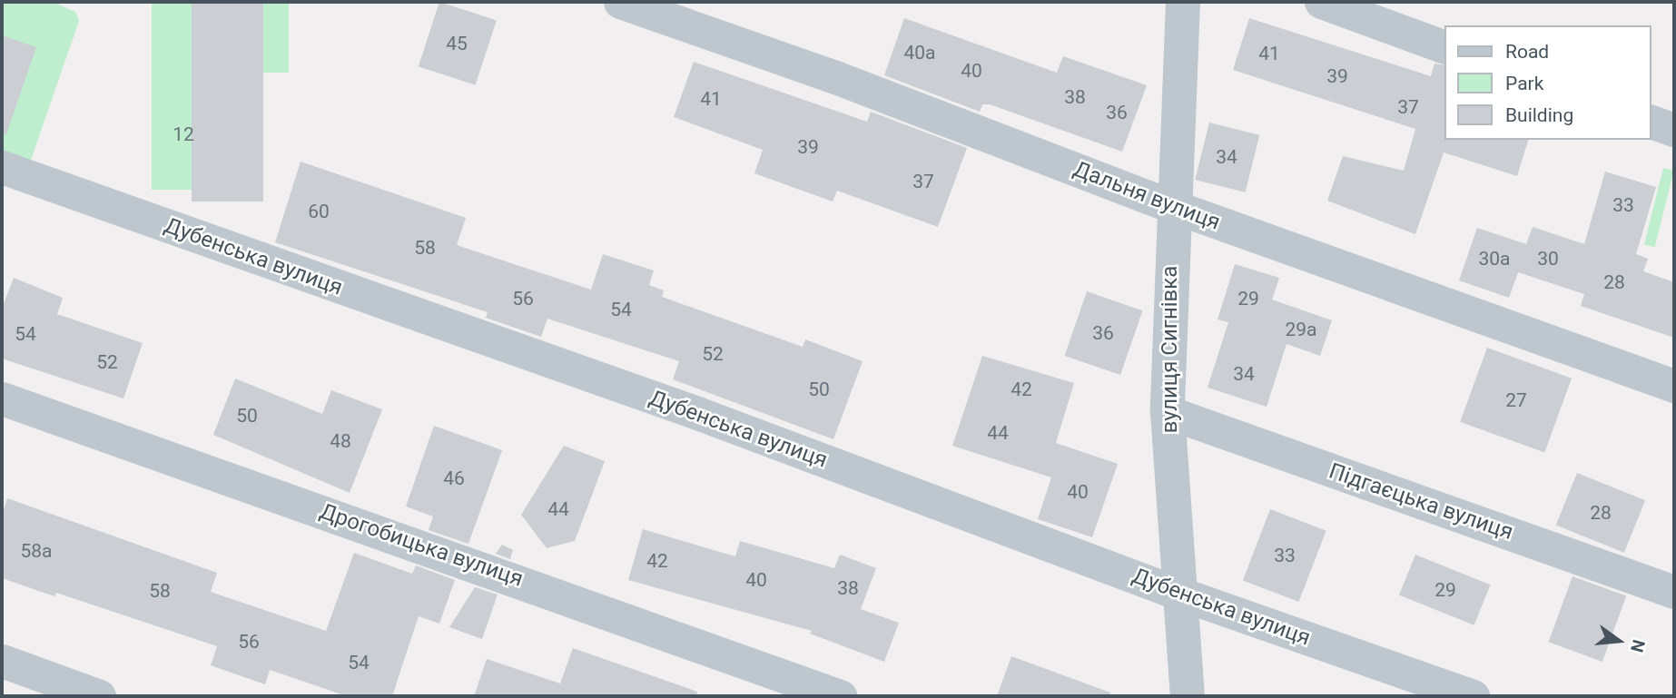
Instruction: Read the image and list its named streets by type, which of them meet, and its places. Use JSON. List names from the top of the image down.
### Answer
{
  "streets": {
    "street": [
      "Дальня вулиця",
      "Дубенська вулиця",
      "вулиця Сигнівка",
      "Підгаєцька вулиця",
      "Дрогобицька вулиця"
    ]
  },
  "crossings": [
    ["Дальня вулиця", "вулиця Сигнівка"],
    ["Дубенська вулиця", "вулиця Сигнівка"],
    ["вулиця Сигнівка", "Підгаєцька вулиця"]
  ],
  "house_numbers": [
    "45",
    "40а",
    "41",
    "40",
    "39",
    "38",
    "41",
    "37",
    "36",
    "12",
    "39",
    "34",
    "37",
    "33",
    "60",
    "58",
    "30а",
    "30",
    "28",
    "56",
    "29",
    "54",
    "29а",
    "36",
    "54",
    "52",
    "52",
    "34",
    "50",
    "42",
    "27",
    "50",
    "44",
    "48",
    "46",
    "40",
    "44",
    "28",
    "58а",
    "33",
    "42",
    "40",
    "38",
    "29",
    "58",
    "56",
    "54"
  ],
  "legend": ["Road", "Park", "Building"],
  "north": "right"
}
